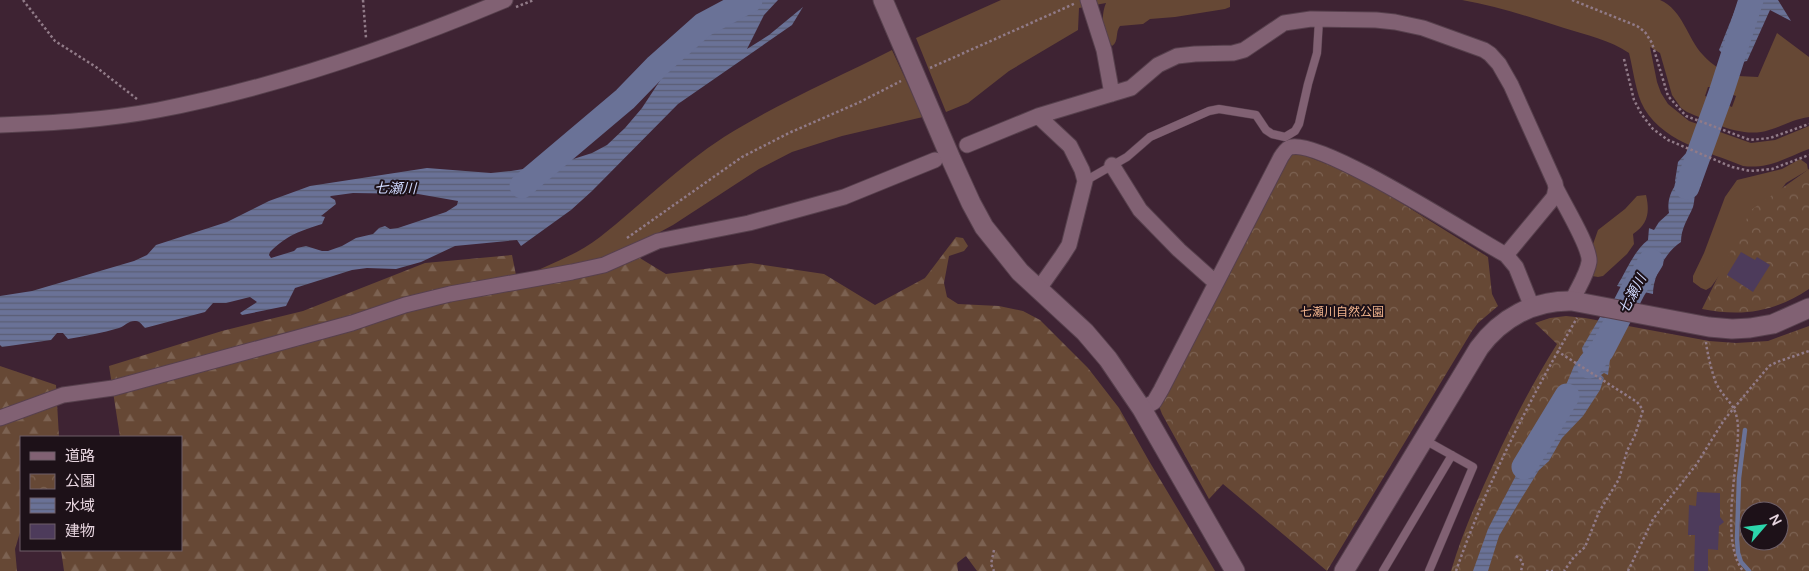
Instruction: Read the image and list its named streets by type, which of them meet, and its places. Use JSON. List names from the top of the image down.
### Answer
{
  "water": ["七瀬川"],
  "parks": ["七瀬川自然公園"],
  "legend": [
    "道路",
    "公園",
    "水域",
    "建物"
  ],
  "north": "top right"
}
